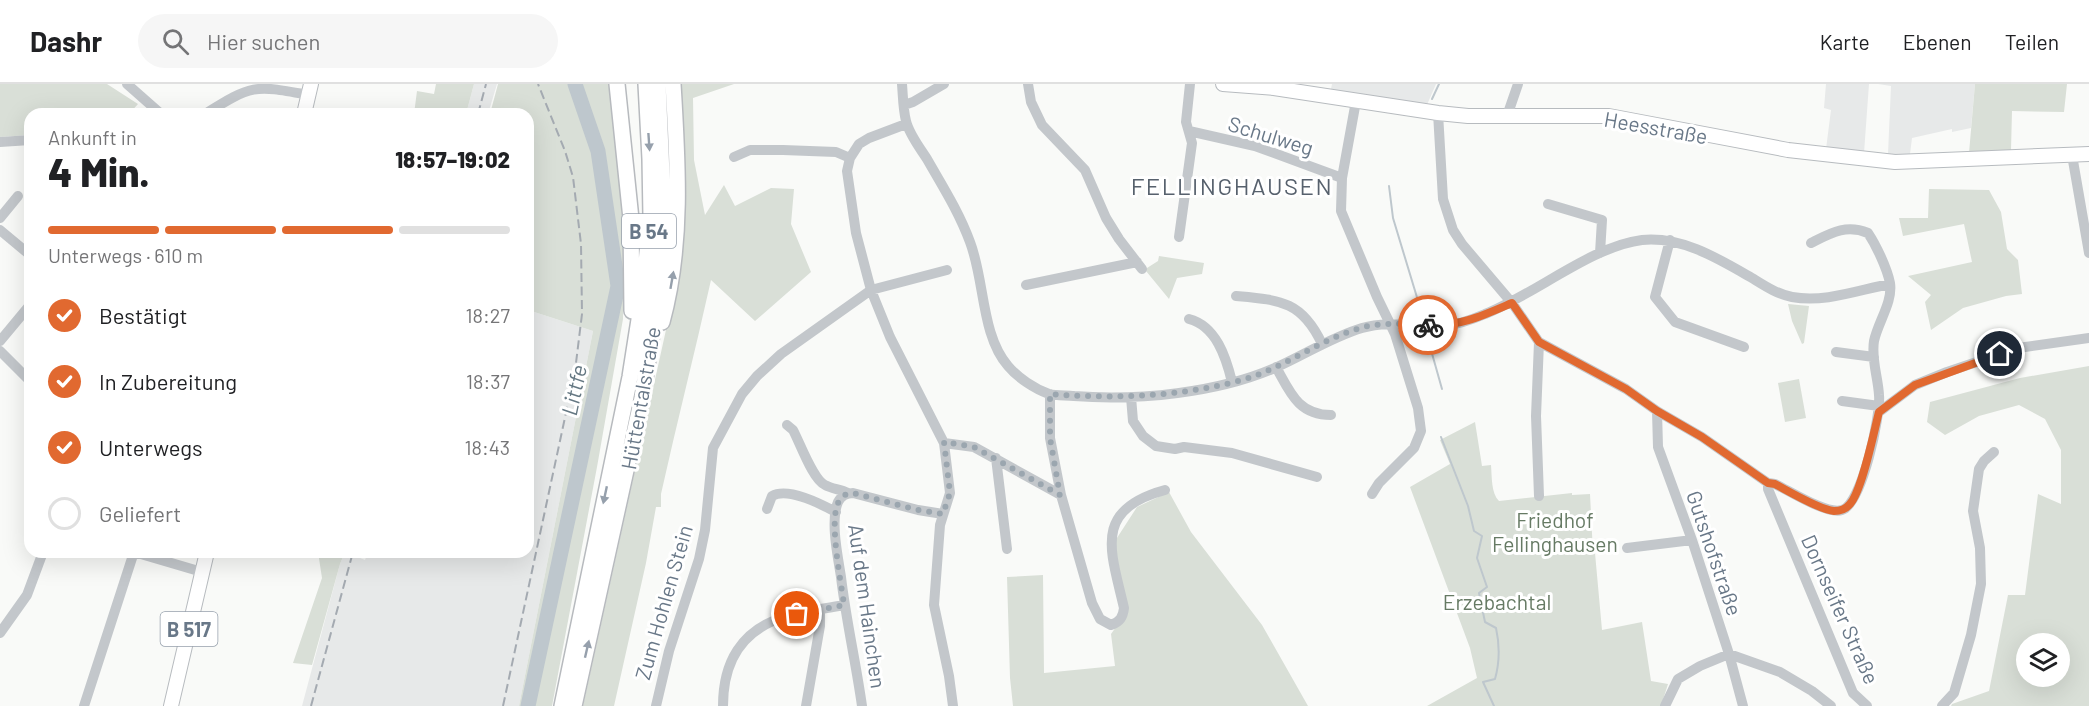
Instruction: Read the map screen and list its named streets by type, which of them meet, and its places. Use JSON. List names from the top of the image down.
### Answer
{
  "streets": {
    "highway": ["B 54", "Hüttentalstraße"],
    "main road": ["Heesstraße", "B 517"],
    "street": [
      "Schulweg",
      "Gutshofstraße",
      "Zum Hohlen Stein",
      "Auf dem Hainchen",
      "Dornseifer Straße"
    ]
  },
  "districts": ["FELLINGHAUSEN"],
  "water": ["Littfe"],
  "parks": ["Friedhof Fellinghausen", "Erzebachtal"],
  "page": {
    "header": "Dashr",
    "search": "Hier suchen",
    "nav": ["Karte", "Ebenen", "Teilen"],
    "heading": ["4 Min.", "Ankunft in", "18:57–19:02"],
    "bar": "Unterwegs · 610 m",
    "list": [
      ["Bestätigt", "18:27"],
      ["In Zubereitung", "18:37"],
      ["Unterwegs", "18:43"],
      "Geliefert"
    ]
  }
}
